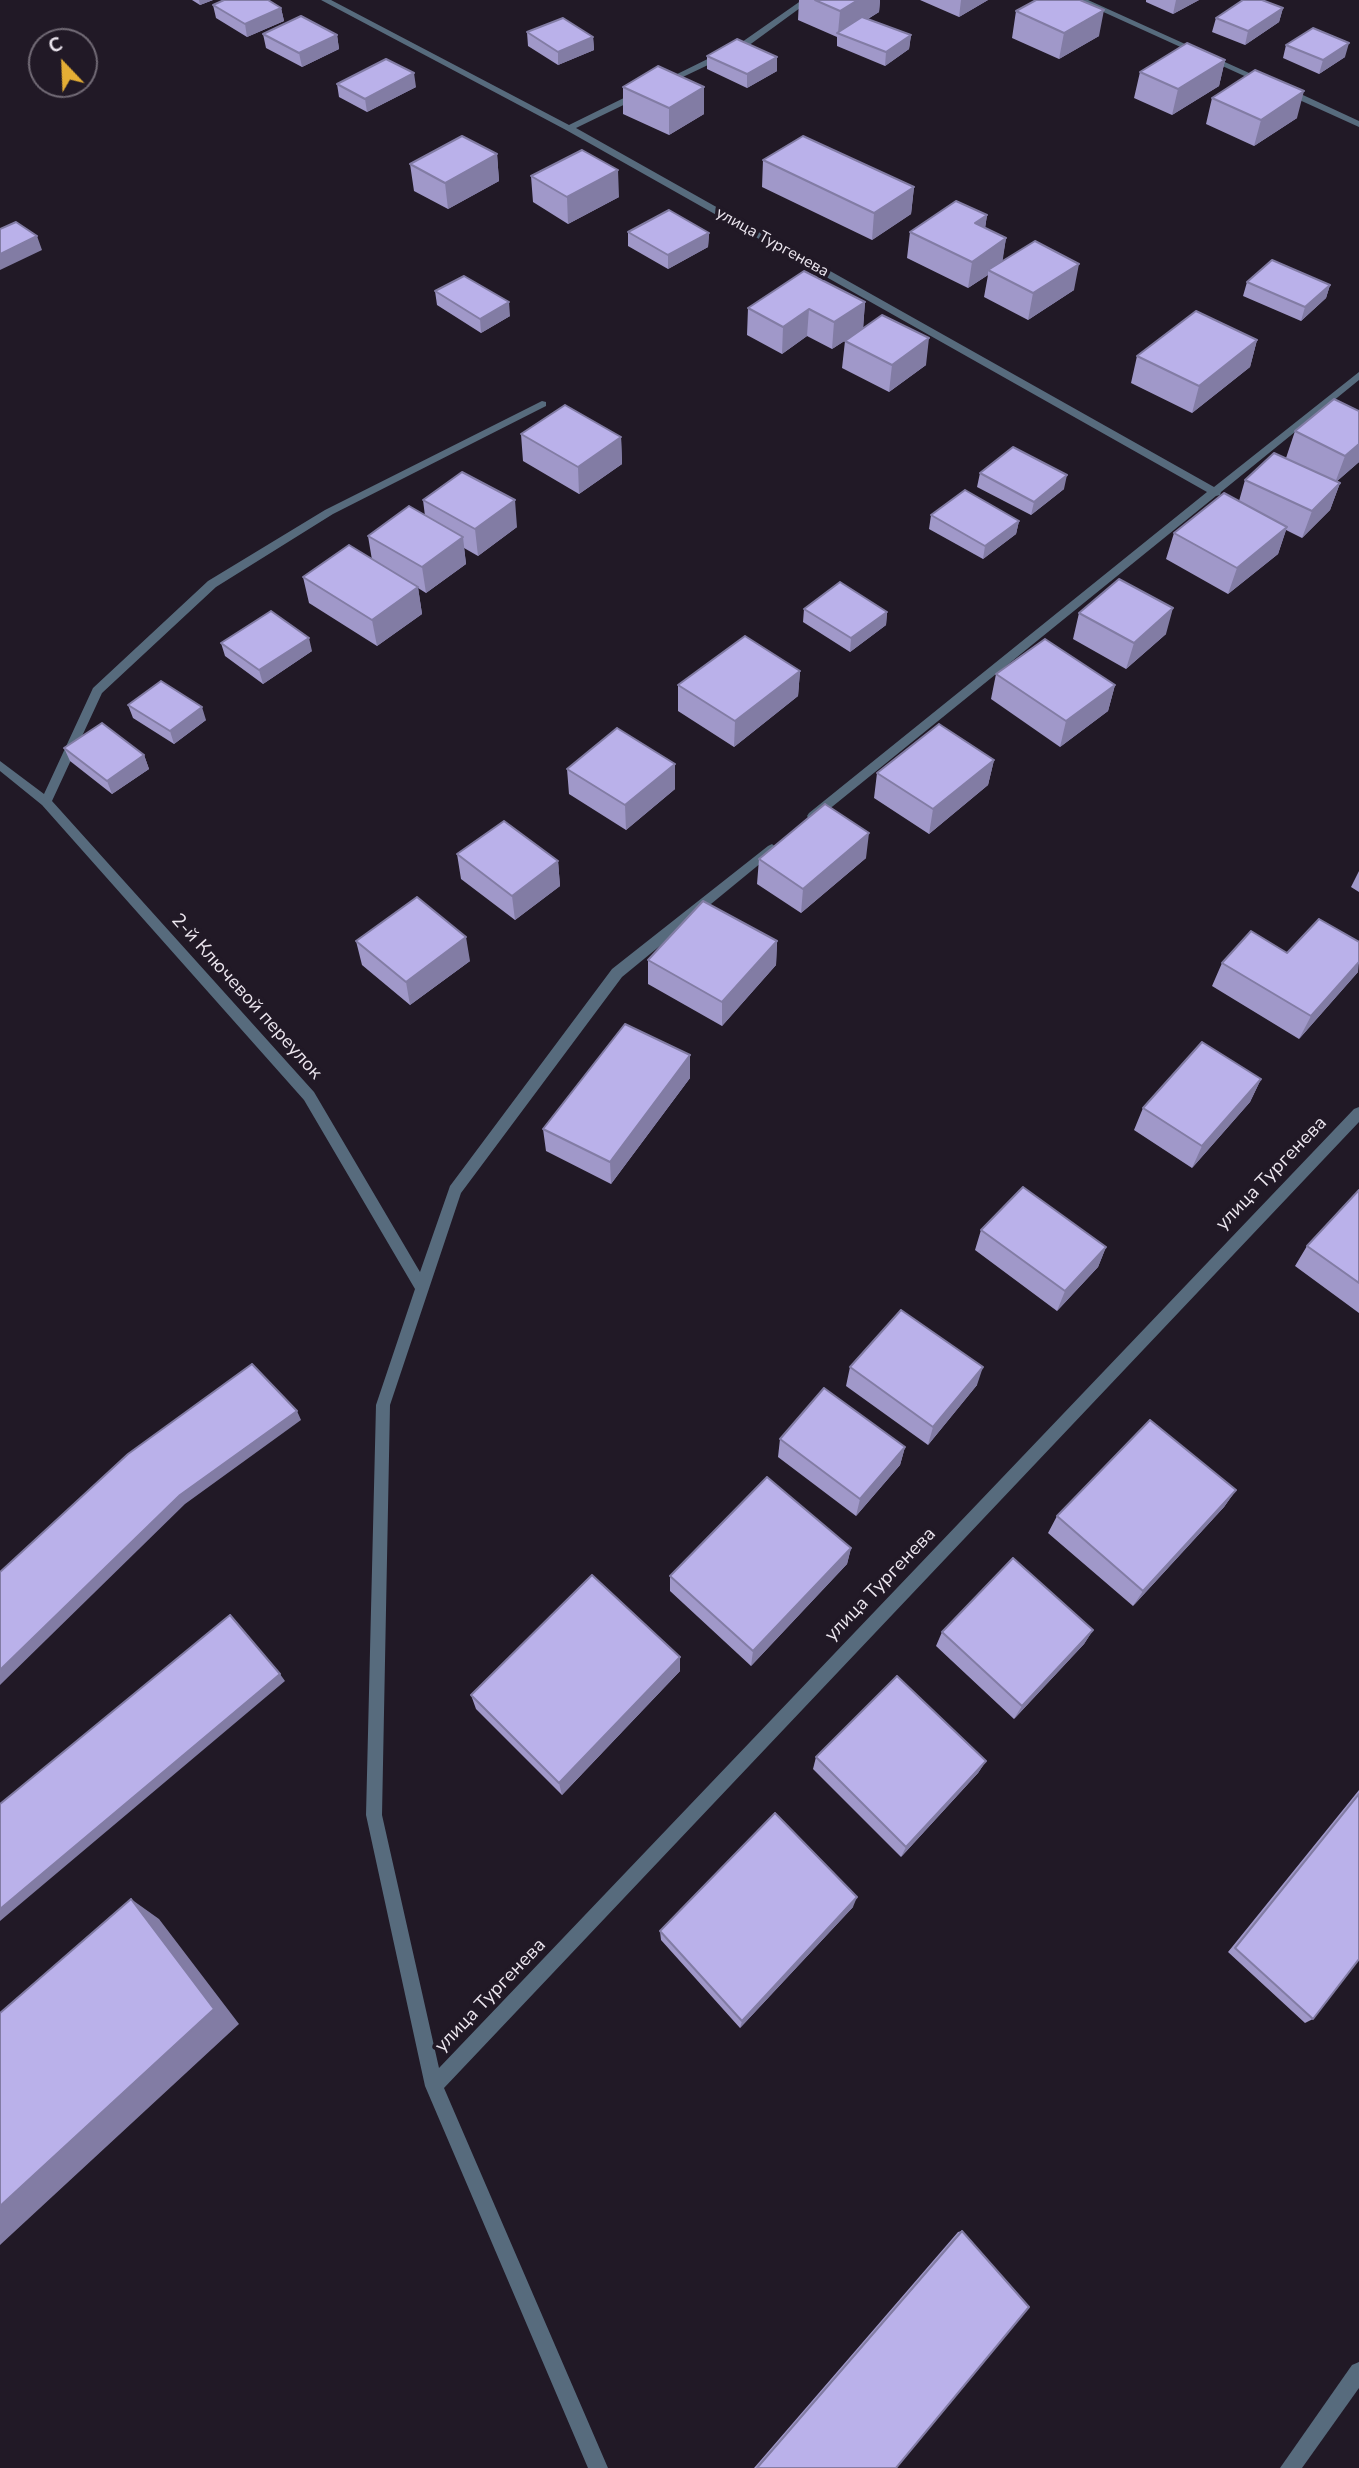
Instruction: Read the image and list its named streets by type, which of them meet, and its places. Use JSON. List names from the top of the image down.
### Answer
{
  "streets": {
    "street": ["улица Тургенева", "2-й Ключевой переулок"]
  },
  "north": "top left"
}
